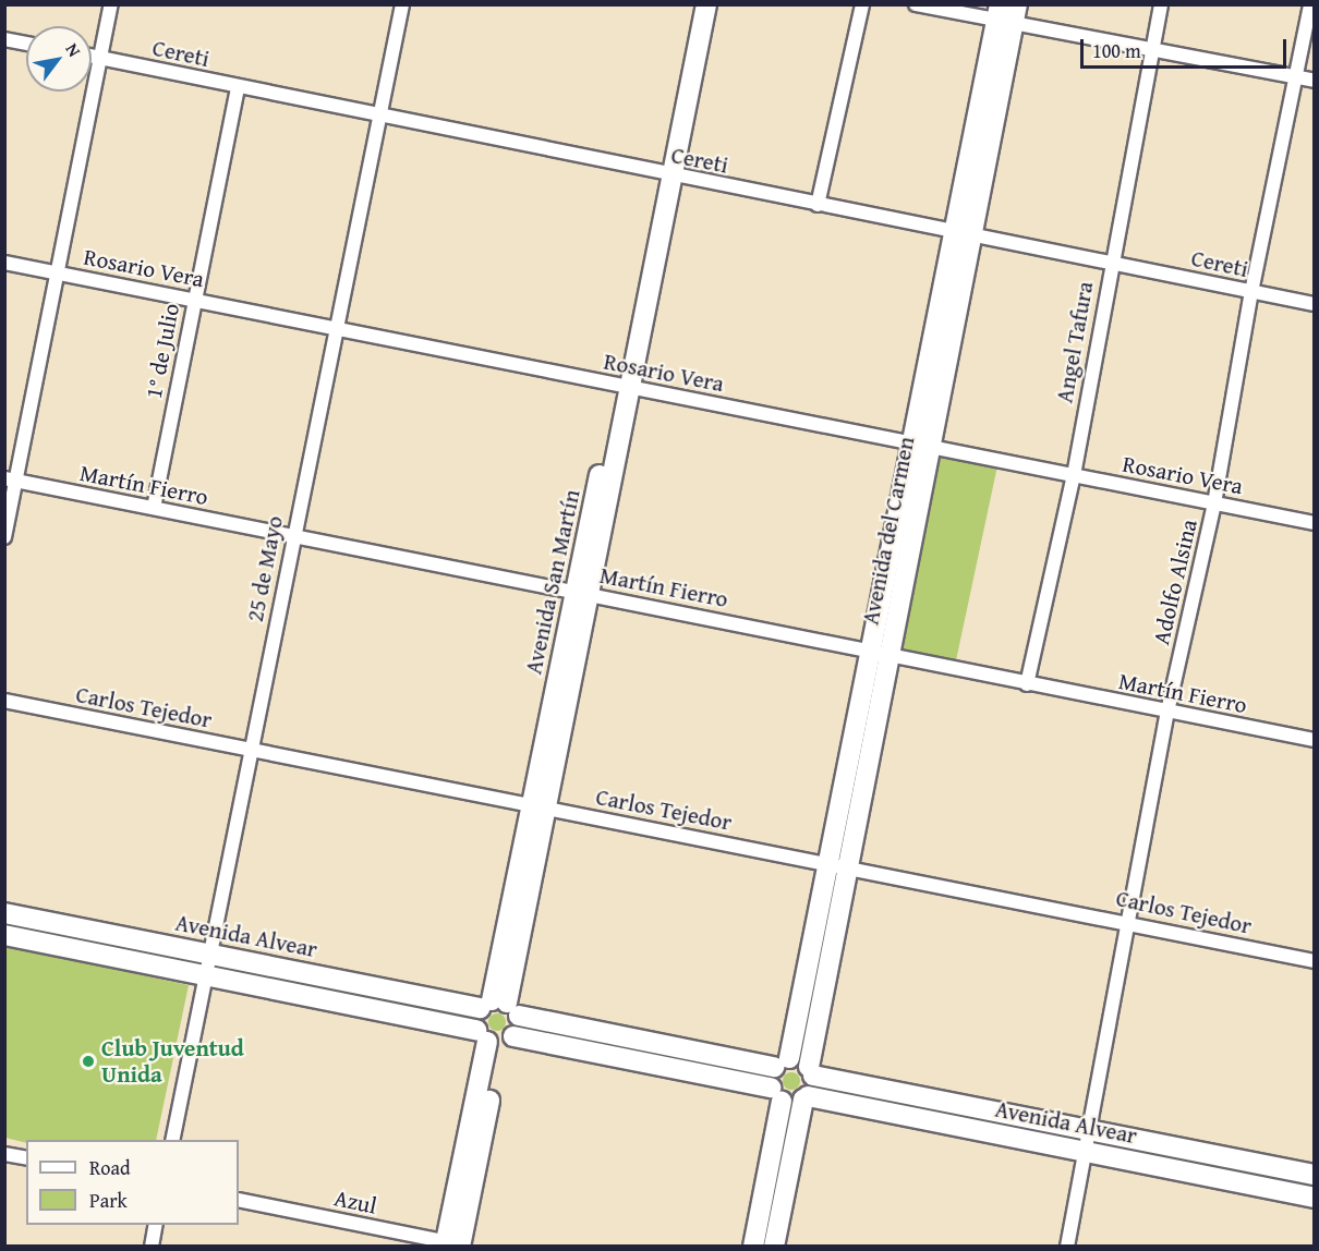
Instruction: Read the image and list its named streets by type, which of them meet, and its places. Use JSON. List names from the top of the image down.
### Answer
{
  "streets": {
    "main road": ["Avenida del Carmen", "Avenida San Martín", "Avenida Alvear"],
    "street": [
      "Cereti",
      "Rosario Vera",
      "Angel Tafura",
      "1° de Julio",
      "Martín Fierro",
      "25 de Mayo",
      "Adolfo Alsina",
      "Carlos Tejedor",
      "Azul"
    ]
  },
  "crossings": [
    ["Cereti", "Angel Tafura"],
    ["Cereti", "1° de Julio"],
    ["Cereti", "Avenida del Carmen"],
    ["Cereti", "25 de Mayo"],
    ["Cereti", "Avenida San Martín"],
    ["Cereti", "Adolfo Alsina"],
    ["Rosario Vera", "Angel Tafura"],
    ["Rosario Vera", "1° de Julio"],
    ["Rosario Vera", "Avenida del Carmen"],
    ["Rosario Vera", "25 de Mayo"],
    ["Rosario Vera", "Avenida San Martín"],
    ["Rosario Vera", "Adolfo Alsina"],
    ["Angel Tafura", "Martín Fierro"],
    ["1° de Julio", "Martín Fierro"],
    ["Martín Fierro", "Avenida del Carmen"],
    ["Martín Fierro", "25 de Mayo"],
    ["Martín Fierro", "Avenida San Martín"],
    ["Martín Fierro", "Adolfo Alsina"],
    ["Avenida del Carmen", "Carlos Tejedor"],
    ["Avenida del Carmen", "Avenida Alvear"],
    ["25 de Mayo", "Carlos Tejedor"],
    ["25 de Mayo", "Avenida Alvear"],
    ["Avenida San Martín", "Carlos Tejedor"],
    ["Avenida San Martín", "Avenida Alvear"],
    ["Adolfo Alsina", "Carlos Tejedor"],
    ["Adolfo Alsina", "Avenida Alvear"]
  ],
  "places": ["Club Juventud Unida"],
  "legend": ["Road", "Park"],
  "scale_bar": "100 m",
  "north": "top right"
}
